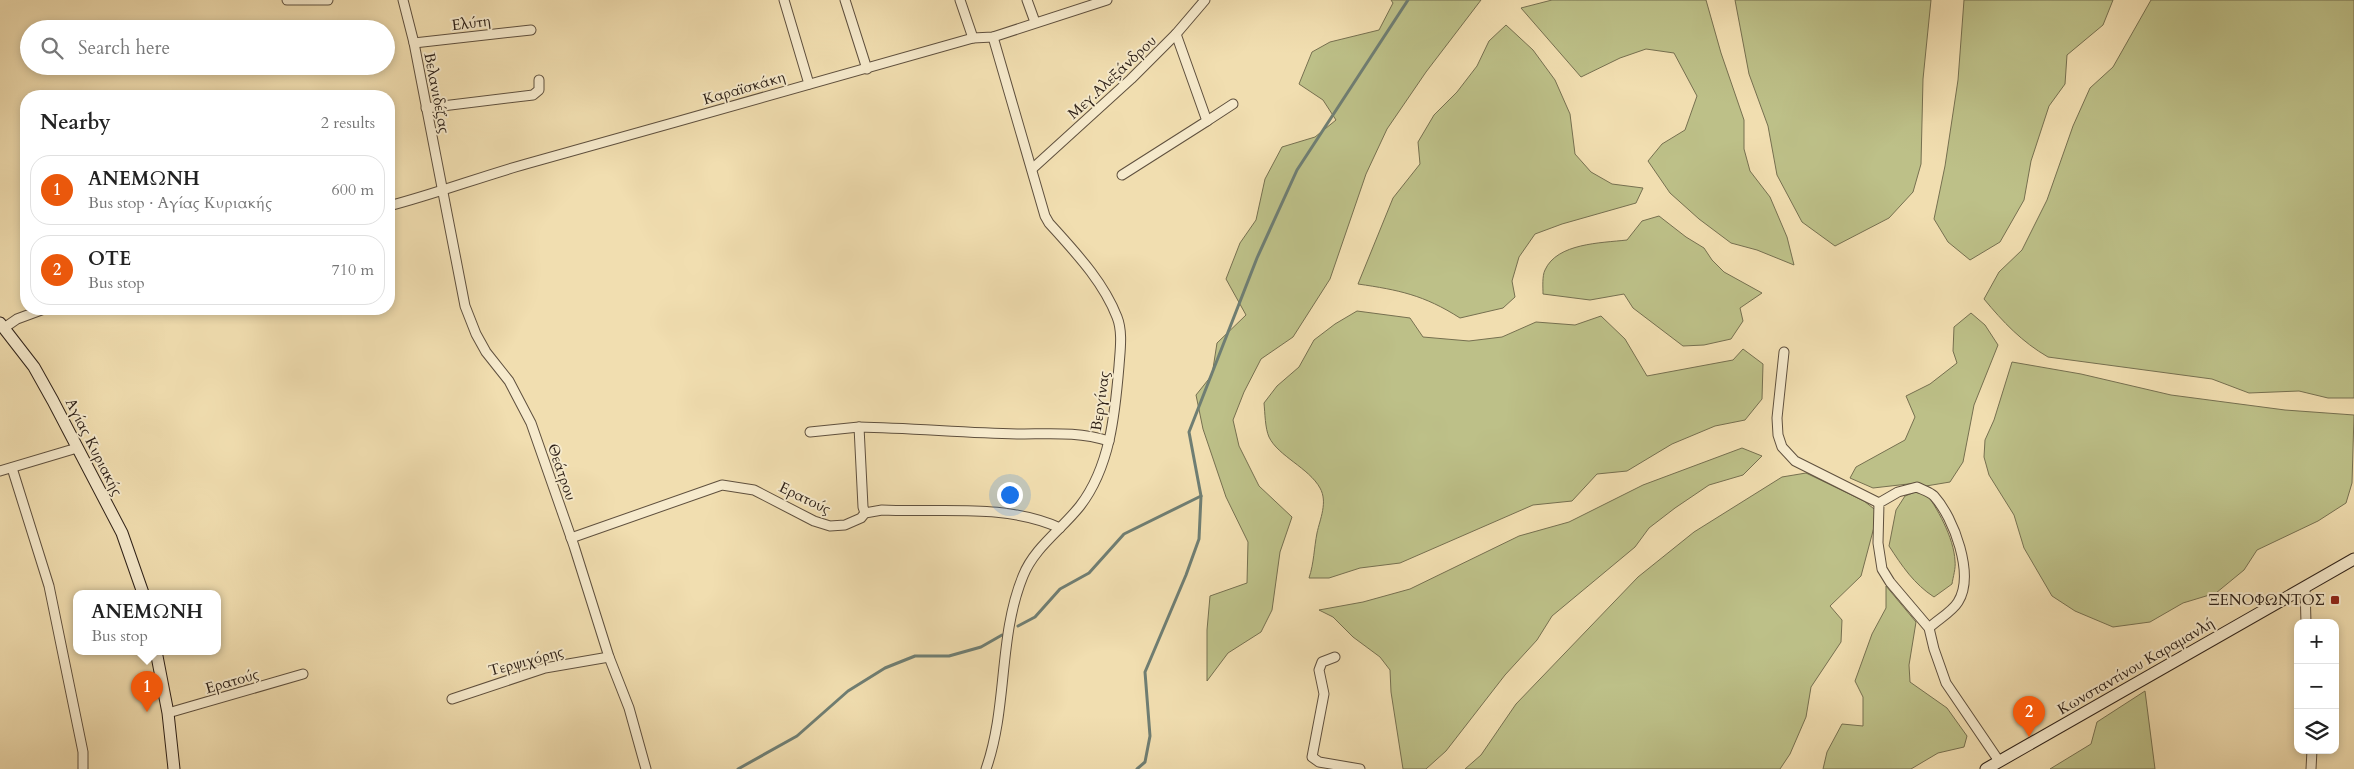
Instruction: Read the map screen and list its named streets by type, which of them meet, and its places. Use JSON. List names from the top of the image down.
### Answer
{
  "streets": {
    "main road": ["Αγίας Κυριακής", "Κωνσταντίνου Καραμανλή"],
    "street": [
      "Ελύτη",
      "Μεγ.Αλεξάνδρου",
      "Καραϊσκάκη",
      "Βελανιδέζας",
      "Βεργίνας",
      "Θεάτρου",
      "Ερατούς",
      "Τερψιχόρης"
    ]
  },
  "crossings": [
    ["Ελύτη", "Βελανιδέζας"],
    ["Μεγ.Αλεξάνδρου", "Βεργίνας"],
    ["Καραϊσκάκη", "Βελανιδέζας"],
    ["Καραϊσκάκη", "Βεργίνας"],
    ["Καραϊσκάκη", "Θεάτρου"],
    ["Βελανιδέζας", "Θεάτρου"],
    ["Βεργίνας", "Ερατούς"],
    ["Θεάτρου", "Ερατούς"],
    ["Θεάτρου", "Τερψιχόρης"]
  ],
  "places": {
    "transit": ["ΞΕΝΟΦΩΝΤΟΣ"]
  },
  "page": {
    "search": "Search here",
    "heading": ["Nearby", "2 results"],
    "list": [
      {
        "mark": "1",
        "name": "ΑΝΕΜΩΝΗ",
        "note": "Bus stop · Αγίας Κυριακής",
        "value": "600 m"
      },
      {
        "mark": "2",
        "name": "ΟΤΕ",
        "note": "Bus stop",
        "value": "710 m"
      }
    ],
    "popup": ["ΑΝΕΜΩΝΗ", "Bus stop"],
    "map_buttons": ["+", "−"],
    "pins": ["1", "2"]
  }
}
